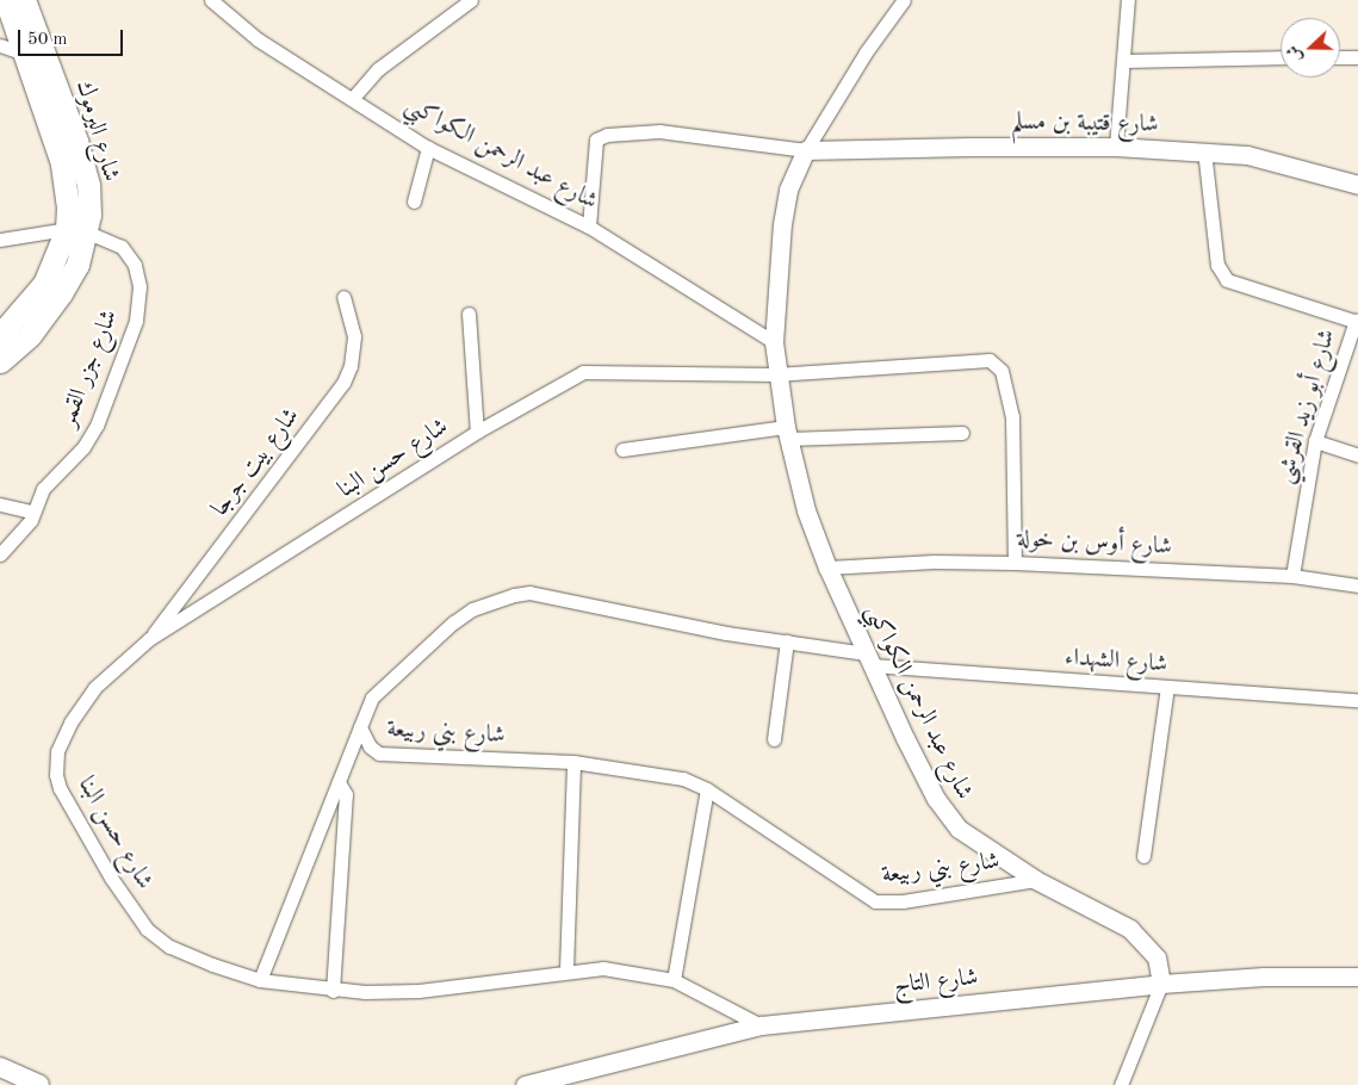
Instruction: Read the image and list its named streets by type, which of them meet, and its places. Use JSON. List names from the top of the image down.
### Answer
{
  "streets": {
    "highway": ["شارع اليرموك"],
    "street": [
      "شارع قتيبة بن مسلم",
      "شارع عبد الرحمن الكواكبي",
      "شارع جزر القمر",
      "شارع أبو زيد القرشي",
      "شارع حسن البنا",
      "شارع بيت جرجا",
      "شارع أوس بن خولة",
      "شارع الشهداء",
      "شارع بني ربيعة",
      "شارع التاج"
    ]
  },
  "crossings": [
    ["شارع قتيبة بن مسلم", "شارع عبد الرحمن الكواكبي"],
    ["شارع اليرموك", "شارع جزر القمر"],
    ["شارع عبد الرحمن الكواكبي", "شارع حسن البنا"],
    ["شارع عبد الرحمن الكواكبي", "شارع أوس بن خولة"],
    ["شارع عبد الرحمن الكواكبي", "شارع الشهداء"],
    ["شارع عبد الرحمن الكواكبي", "شارع بني ربيعة"],
    ["شارع عبد الرحمن الكواكبي", "شارع التاج"],
    ["شارع أبو زيد القرشي", "شارع أوس بن خولة"],
    ["شارع حسن البنا", "شارع بيت جرجا"],
    ["شارع حسن البنا", "شارع التاج"],
    ["شارع الشهداء", "شارع بني ربيعة"]
  ],
  "scale_bar": "50 m",
  "north": "left"
}
